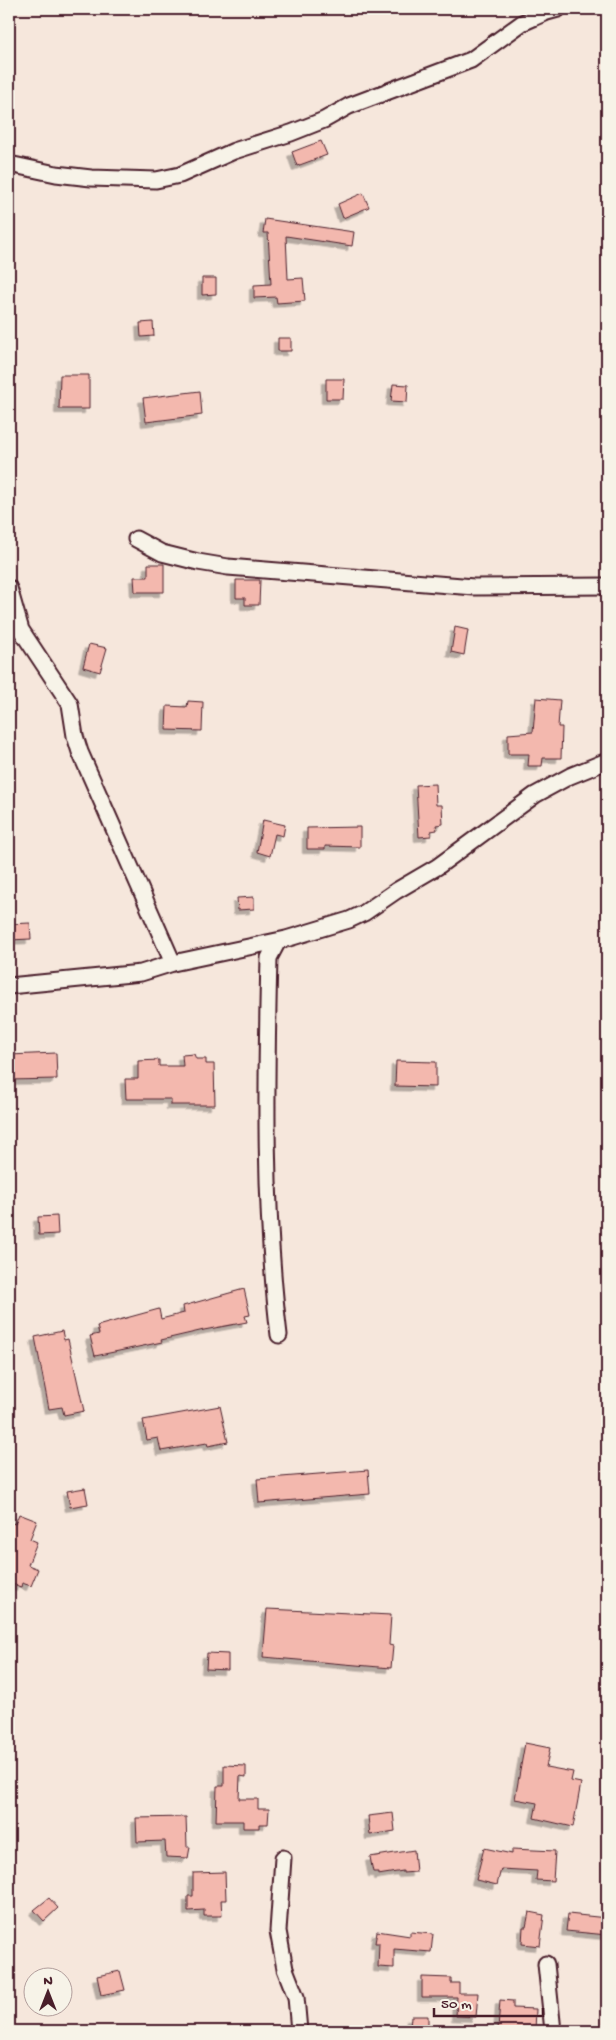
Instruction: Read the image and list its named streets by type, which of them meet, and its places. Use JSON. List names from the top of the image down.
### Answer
{
  "scale_bar": "50 m",
  "north": "top"
}
